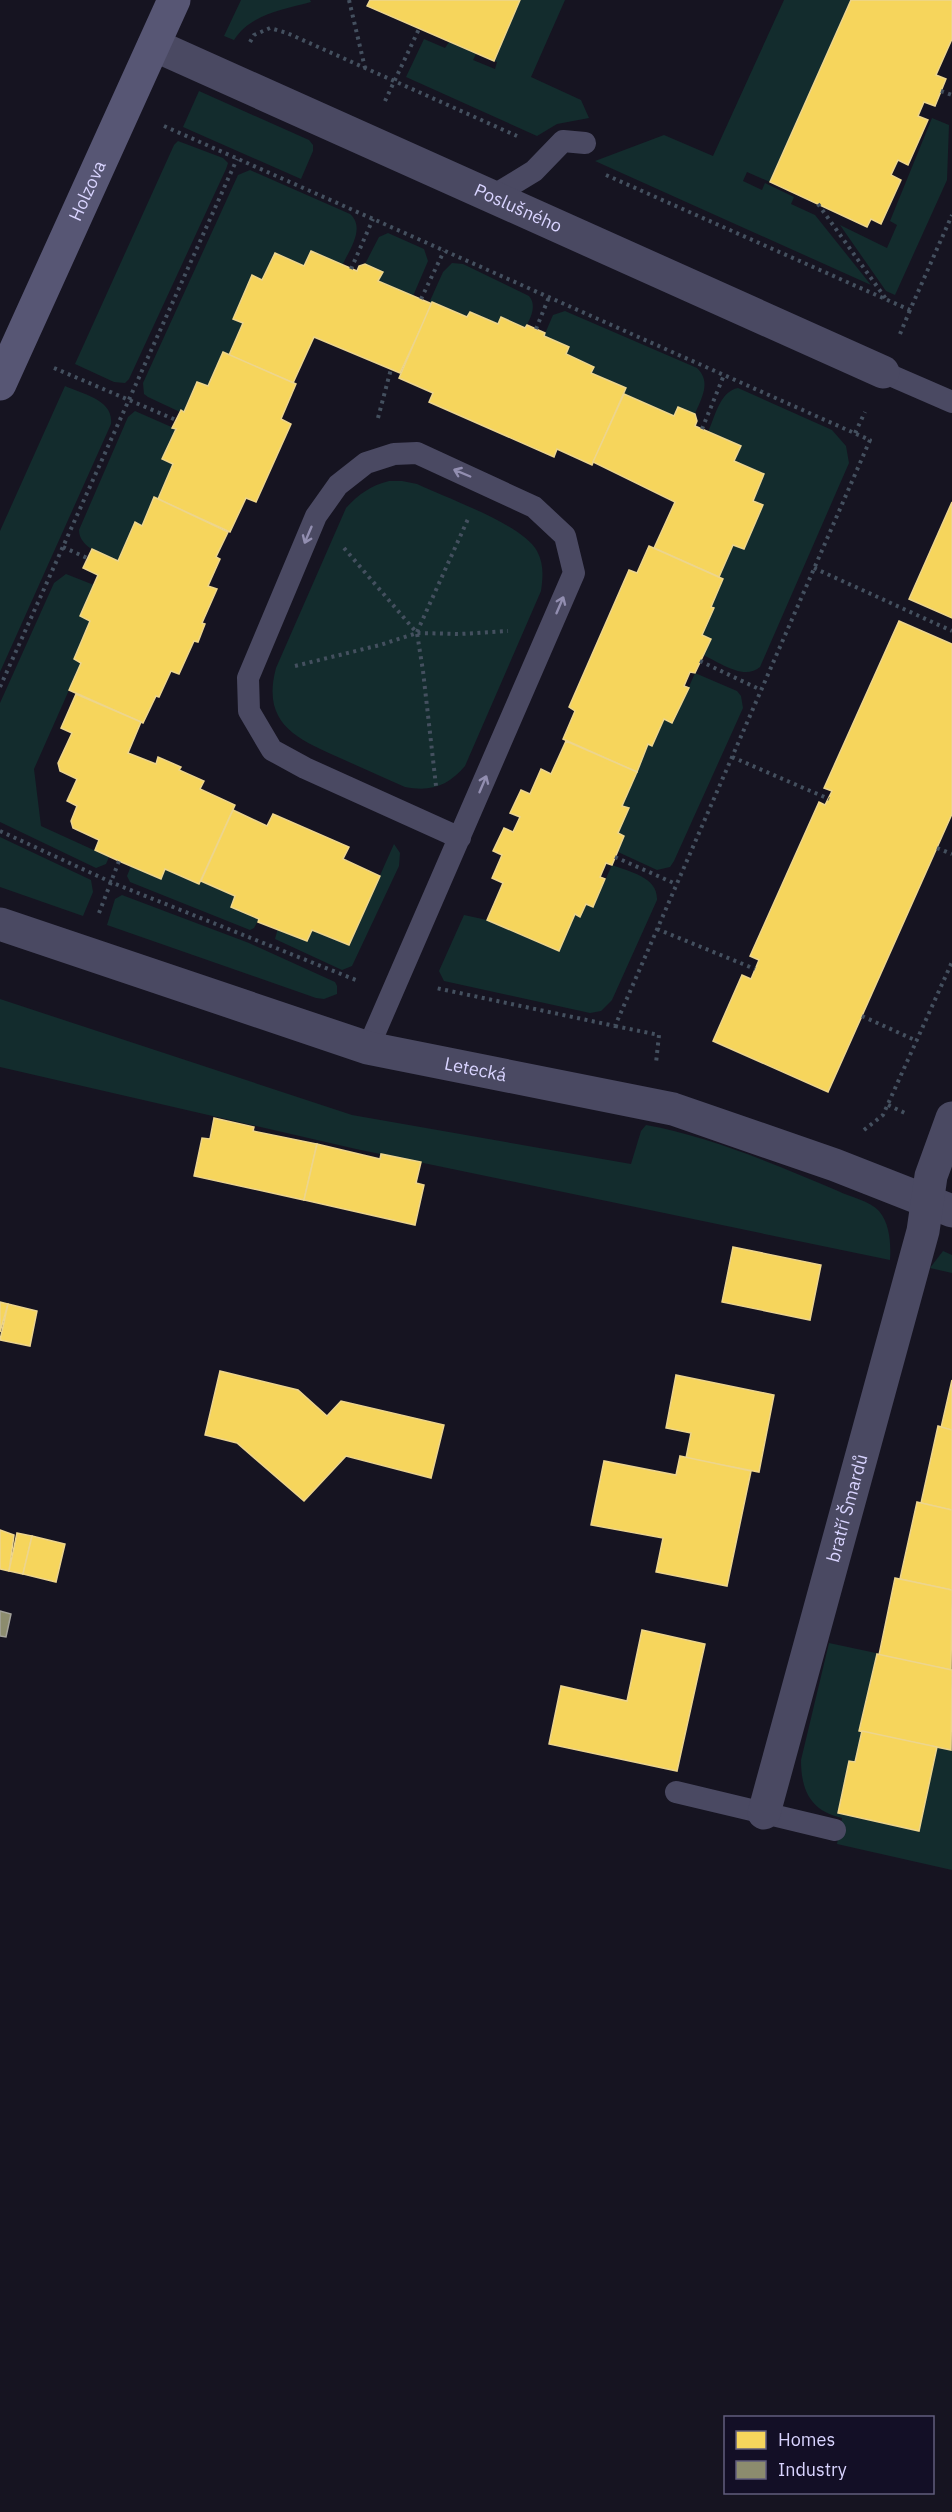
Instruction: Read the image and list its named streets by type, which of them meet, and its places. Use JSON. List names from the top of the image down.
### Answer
{
  "streets": {
    "street": [
      "Holzova",
      "Poslušného",
      "Letecká",
      "bratří Šmardů"
    ]
  },
  "crossings": [
    ["Holzova", "Poslušného"],
    ["Letecká", "bratří Šmardů"]
  ],
  "legend": ["Homes", "Industry"]
}
